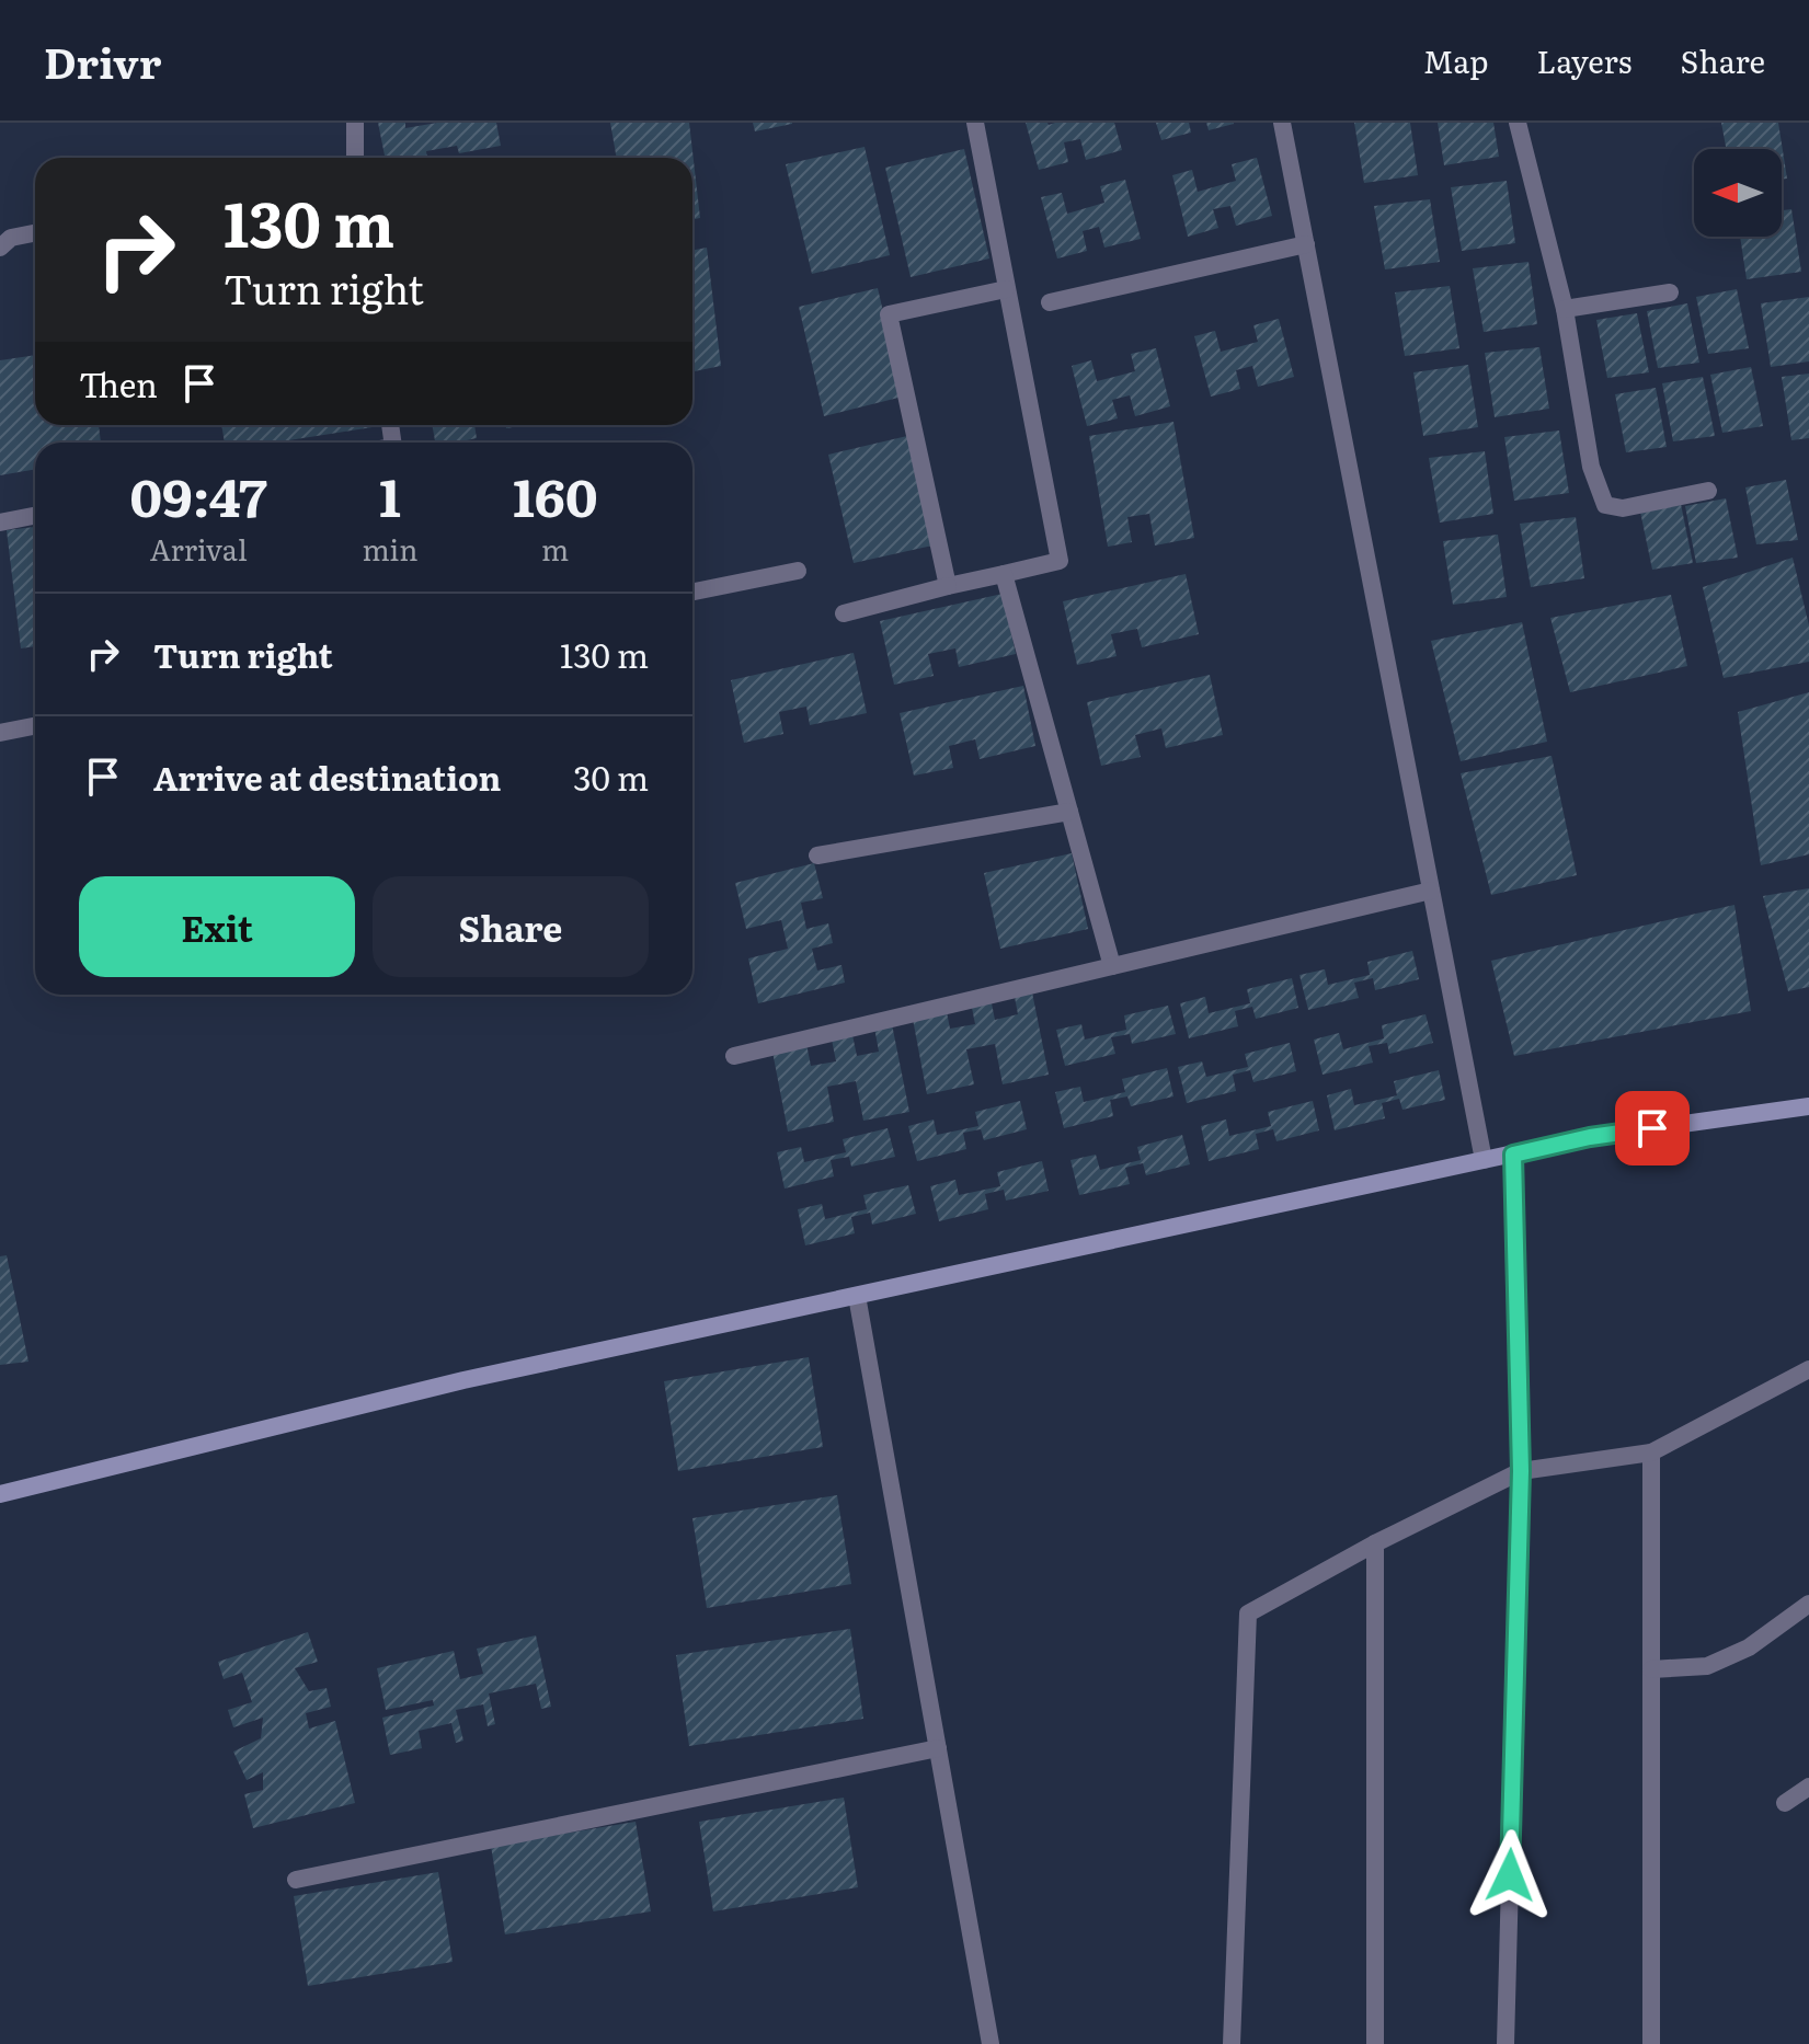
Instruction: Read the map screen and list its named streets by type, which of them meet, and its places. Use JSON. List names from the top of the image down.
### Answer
{
  "north": "left",
  "page": {
    "header": "Drivr",
    "nav": ["Map", "Layers", "Share"],
    "turn": ["130 m", "Turn right"],
    "then": "Then",
    "eta": [
      "09:47",
      "Arrival",
      "1",
      "min",
      "160",
      "m"
    ],
    "list": [
      {
        "name": "Turn right",
        "value": "130 m"
      },
      {
        "name": "Arrive at destination",
        "value": "30 m"
      }
    ],
    "buttons": ["Exit", "Share"]
  }
}
